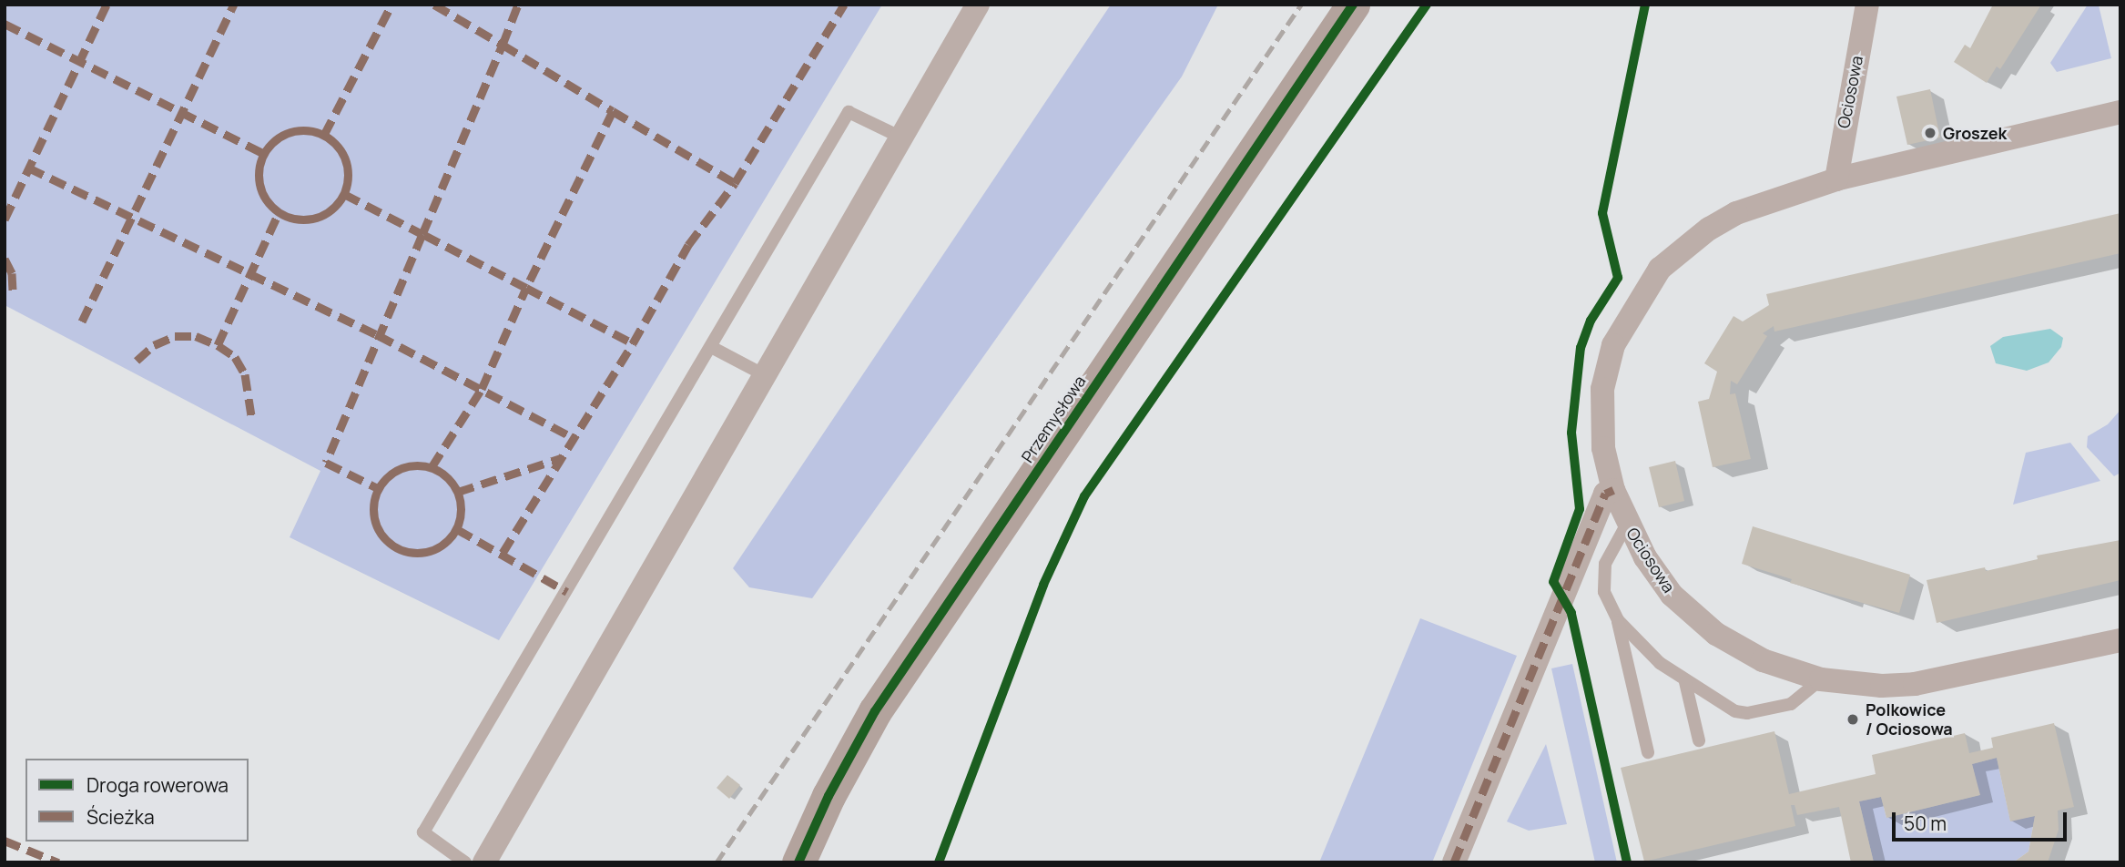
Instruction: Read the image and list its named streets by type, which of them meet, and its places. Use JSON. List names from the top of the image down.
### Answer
{
  "streets": {
    "street": ["Ociosowa", "Przemysłowa"]
  },
  "places": ["Groszek", "Polkowice / Ociosowa"],
  "legend": ["Droga rowerowa", "Ścieżka"],
  "scale_bar": "50 m"
}
